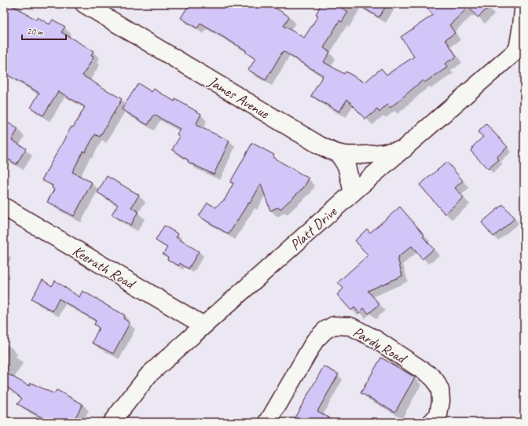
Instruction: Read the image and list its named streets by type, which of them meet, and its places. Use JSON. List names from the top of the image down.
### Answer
{
  "streets": {
    "street": [
      "James Avenue",
      "Platt Drive",
      "Keerath Road",
      "Pardy Road"
    ]
  },
  "crossings": [
    ["James Avenue", "Platt Drive"],
    ["Platt Drive", "Keerath Road"]
  ],
  "scale_bar": "20 m"
}
